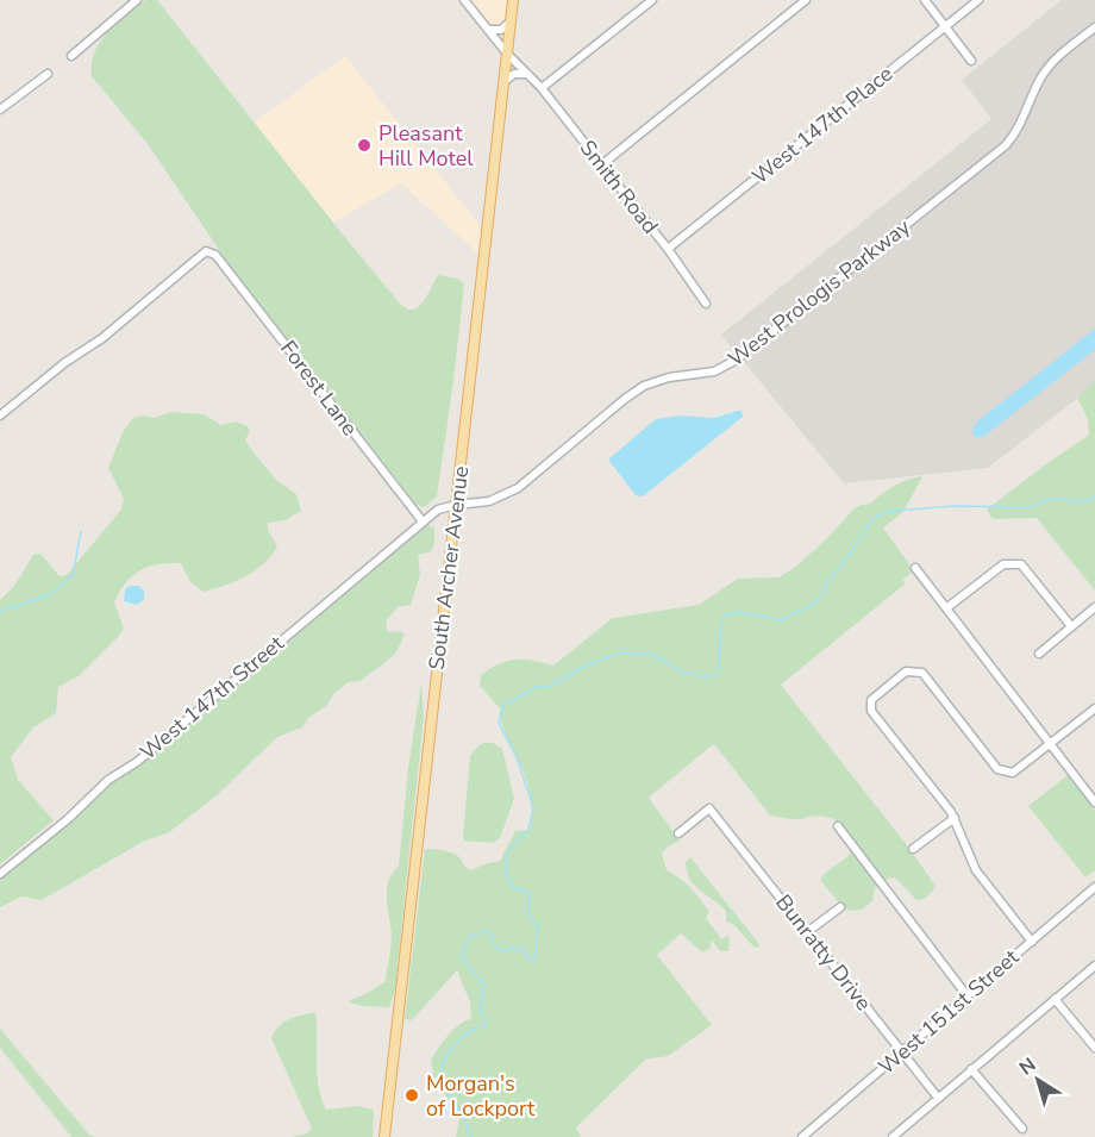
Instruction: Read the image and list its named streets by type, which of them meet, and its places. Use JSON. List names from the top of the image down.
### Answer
{
  "streets": {
    "main road": ["South Archer Avenue"],
    "street": [
      "West 147th Place",
      "Smith Road",
      "West Prologis Parkway",
      "Forest Lane",
      "West 147th Street",
      "Bunratty Drive",
      "West 151st Street"
    ]
  },
  "crossings": [
    ["West 147th Place", "Smith Road"],
    ["Smith Road", "South Archer Avenue"],
    ["West Prologis Parkway", "Forest Lane"],
    ["West Prologis Parkway", "South Archer Avenue"],
    ["West Prologis Parkway", "West 147th Street"],
    ["Forest Lane", "West 147th Street"],
    ["Bunratty Drive", "West 151st Street"]
  ],
  "places": ["Pleasant Hill Motel", "Morgan's of Lockport"],
  "north": "top left"
}
